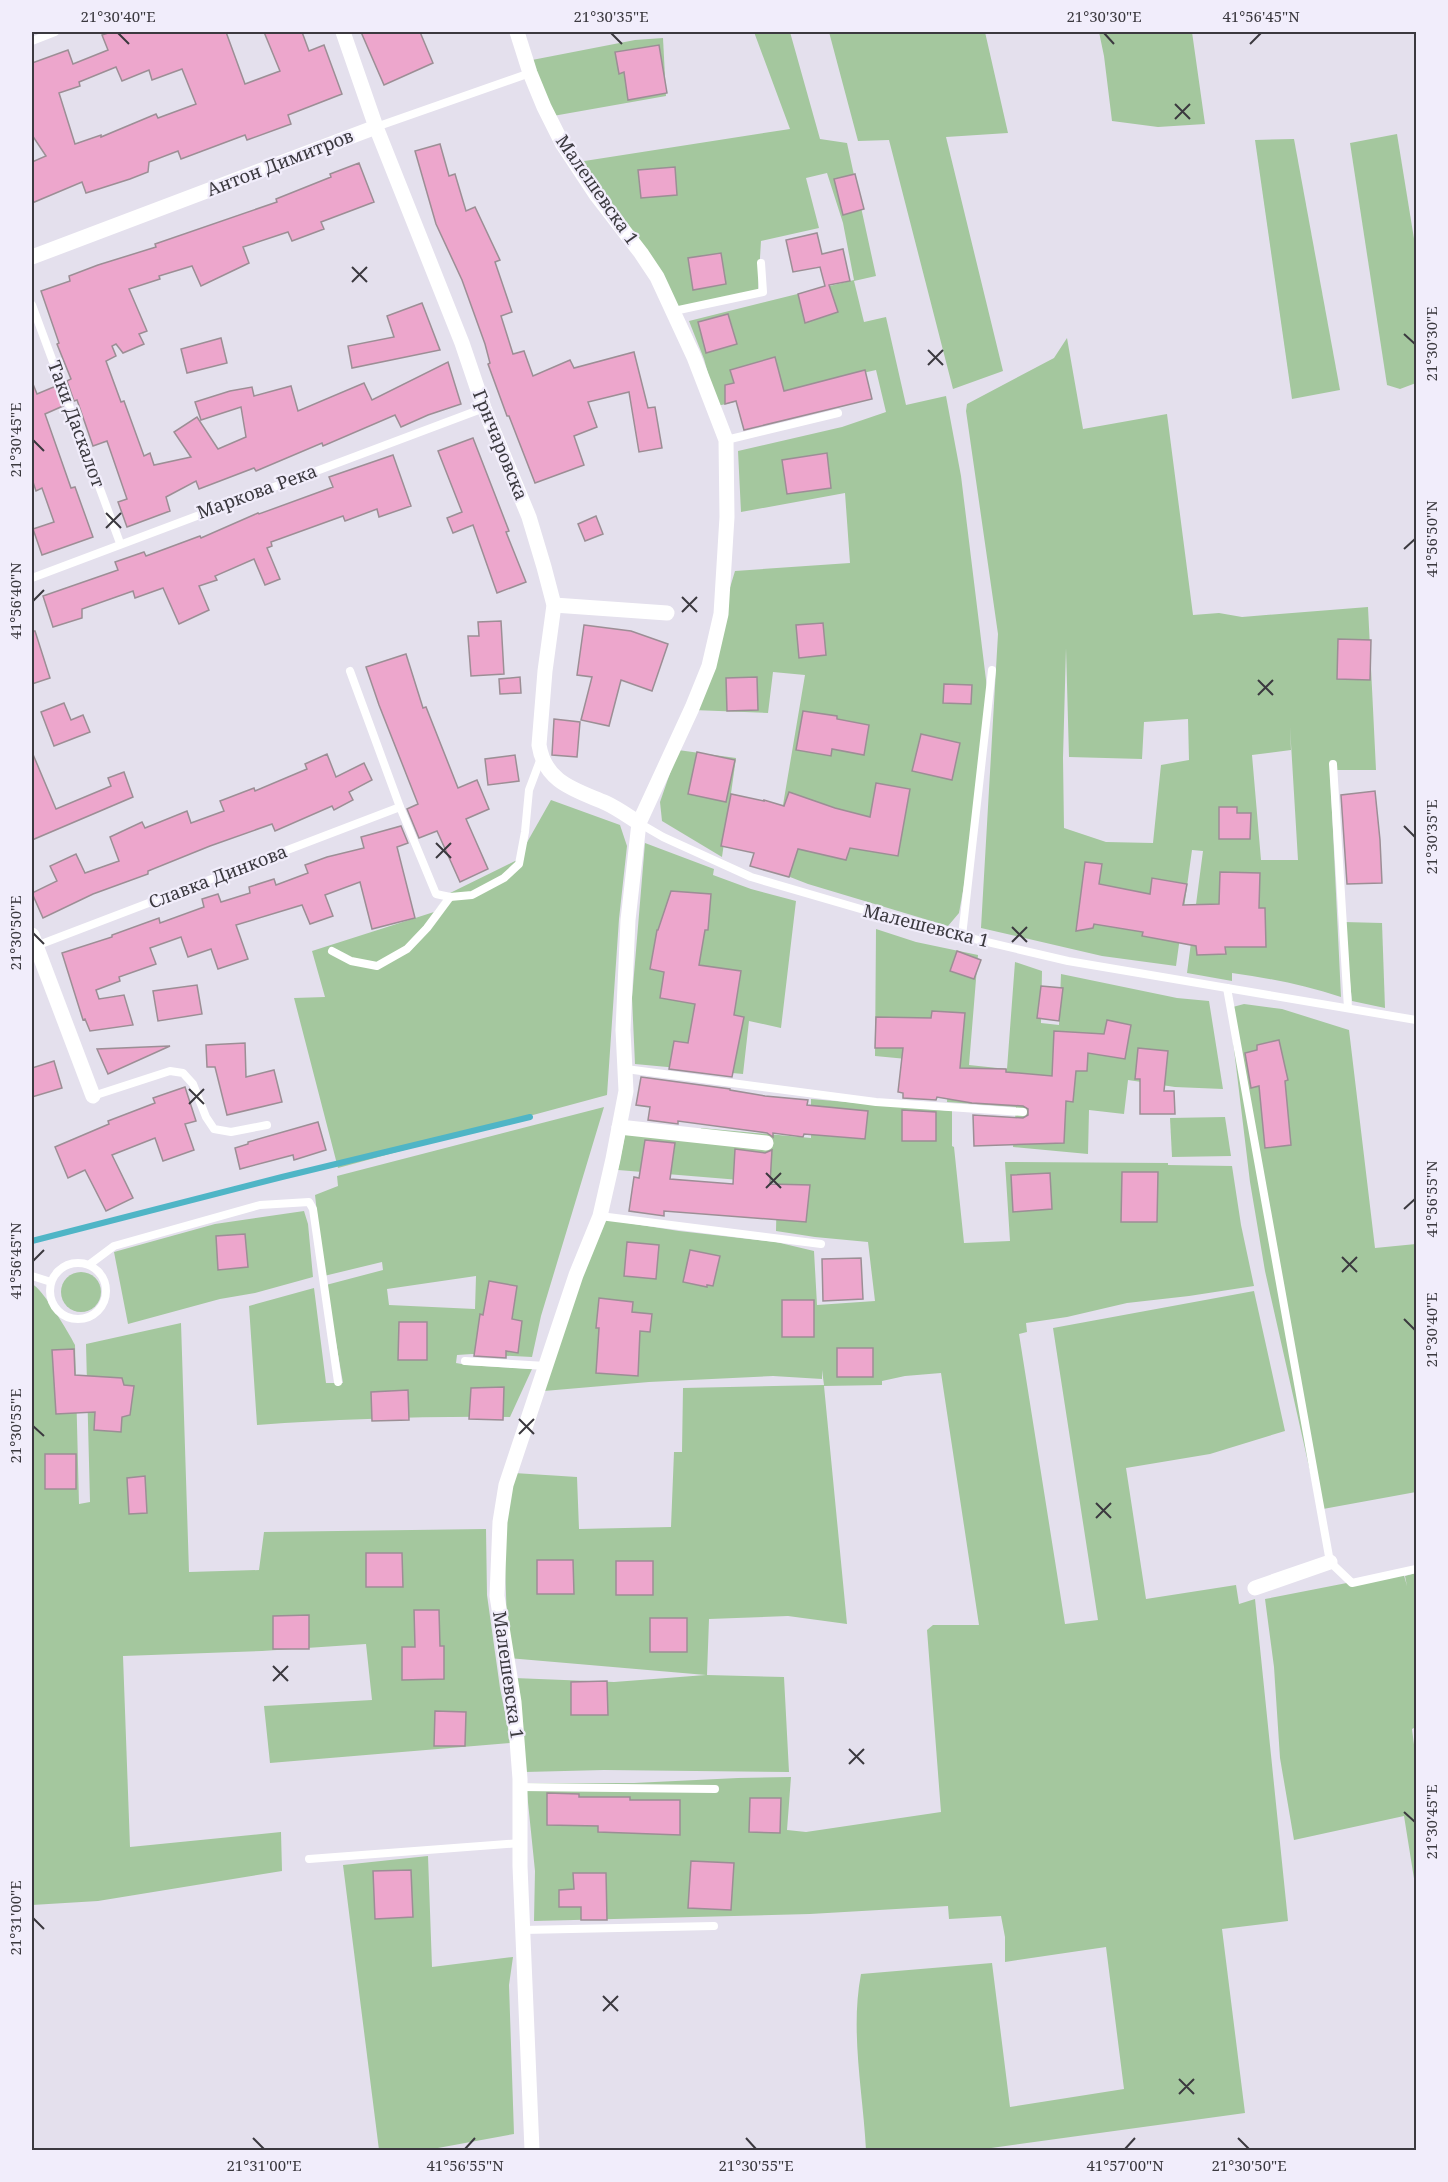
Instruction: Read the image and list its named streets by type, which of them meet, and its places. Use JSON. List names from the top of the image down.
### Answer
{
  "streets": {
    "street": [
      "Антон Димитров",
      "Малешевска 1",
      "Грнчаровска",
      "Славка Динкова"
    ],
    "lane": ["Таки Даскалот", "Маркова Река"]
  },
  "crossings": [
    ["Антон Димитров", "Малешевска 1"],
    ["Антон Димитров", "Грнчаровска"],
    ["Таки Даскалот", "Маркова Река"],
    ["Грнчаровска", "Маркова Река"]
  ],
  "coordinates": [
    "21°30'40\"E",
    "21°30'35\"E",
    "21°30'30\"E",
    "41°56'45\"N",
    "21°30'45\"E",
    "41°56'50\"N",
    "41°56'40\"N",
    "21°30'50\"E",
    "41°56'55\"N",
    "21°30'55\"E",
    "21°31'00\"E",
    "41°57'00\"N"
  ]
}
